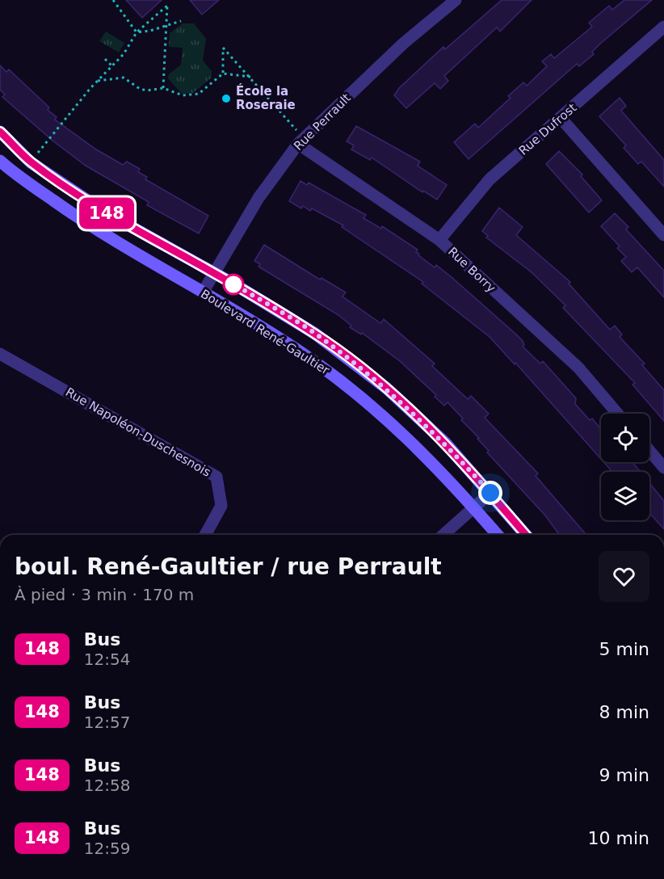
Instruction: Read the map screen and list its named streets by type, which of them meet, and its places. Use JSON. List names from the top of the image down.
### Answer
{
  "streets": {
    "street": [
      "Rue Perrault",
      "Rue Dufrost",
      "Rue Borry",
      "Boulevard René-Gaultier",
      "Rue Napoléon-Duschesnois"
    ]
  },
  "crossings": [
    ["Rue Perrault", "Rue Borry"],
    ["Rue Perrault", "Boulevard René-Gaultier"],
    ["Rue Dufrost", "Rue Borry"]
  ],
  "places": ["École la Roseraie"],
  "lines": ["bus line 148"],
  "page": {
    "on_map": "148",
    "heading": ["boul. René-Gaultier / rue Perrault", "À pied · 3 min · 170 m"],
    "list": [
      {
        "mark": "148",
        "name": "Bus",
        "note": "12:54",
        "value": "5 min"
      },
      {
        "mark": "148",
        "name": "Bus",
        "note": "12:57",
        "value": "8 min"
      },
      {
        "mark": "148",
        "name": "Bus",
        "note": "12:58",
        "value": "9 min"
      },
      {
        "mark": "148",
        "name": "Bus",
        "note": "12:59",
        "value": "10 min"
      }
    ]
  }
}
